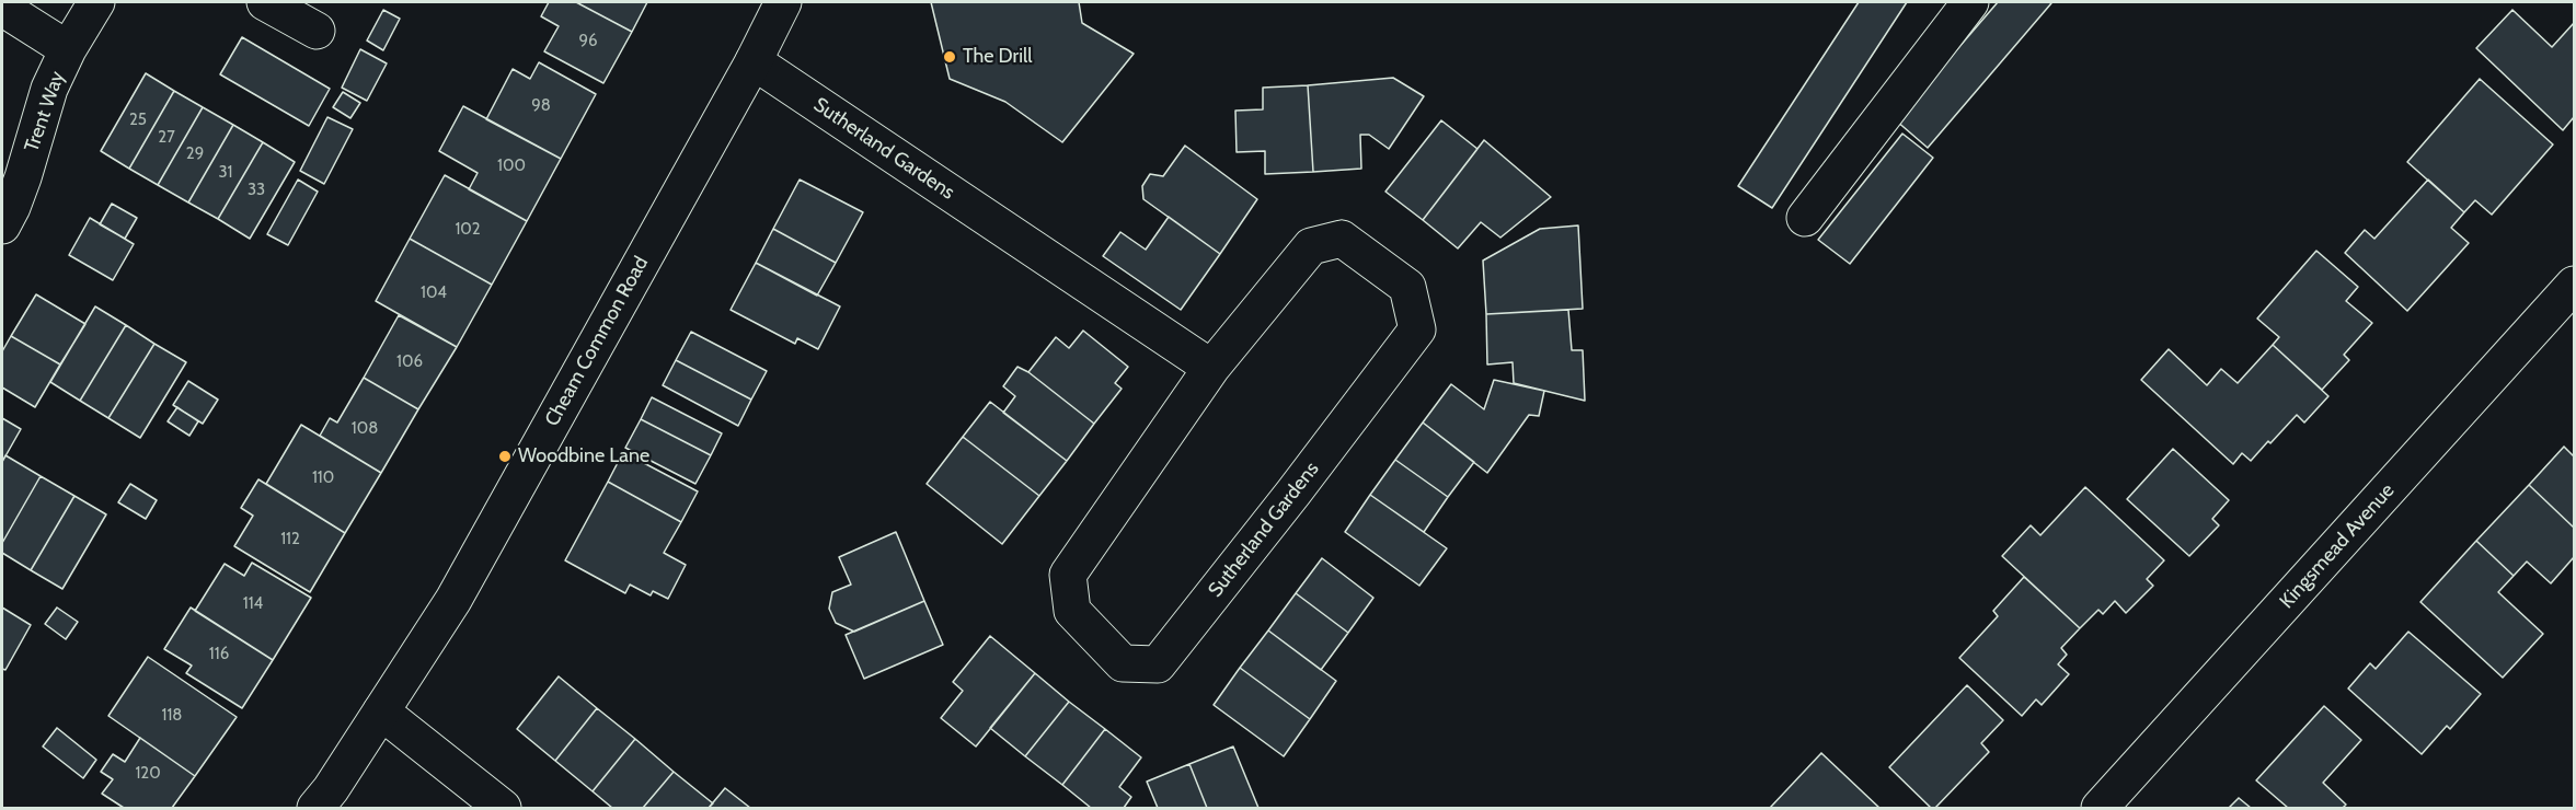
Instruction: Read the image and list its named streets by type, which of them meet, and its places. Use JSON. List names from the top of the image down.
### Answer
{
  "streets": {
    "street": [
      "Trent Way",
      "Sutherland Gardens",
      "Cheam Common Road",
      "Kingsmead Avenue"
    ]
  },
  "crossings": [
    ["Sutherland Gardens", "Cheam Common Road"]
  ],
  "places": ["The Drill", "Woodbine Lane"],
  "house_numbers": [
    "96",
    "98",
    "25",
    "27",
    "29",
    "100",
    "31",
    "33",
    "102",
    "104",
    "106",
    "108",
    "110",
    "112",
    "114",
    "116",
    "118",
    "120"
  ]
}
